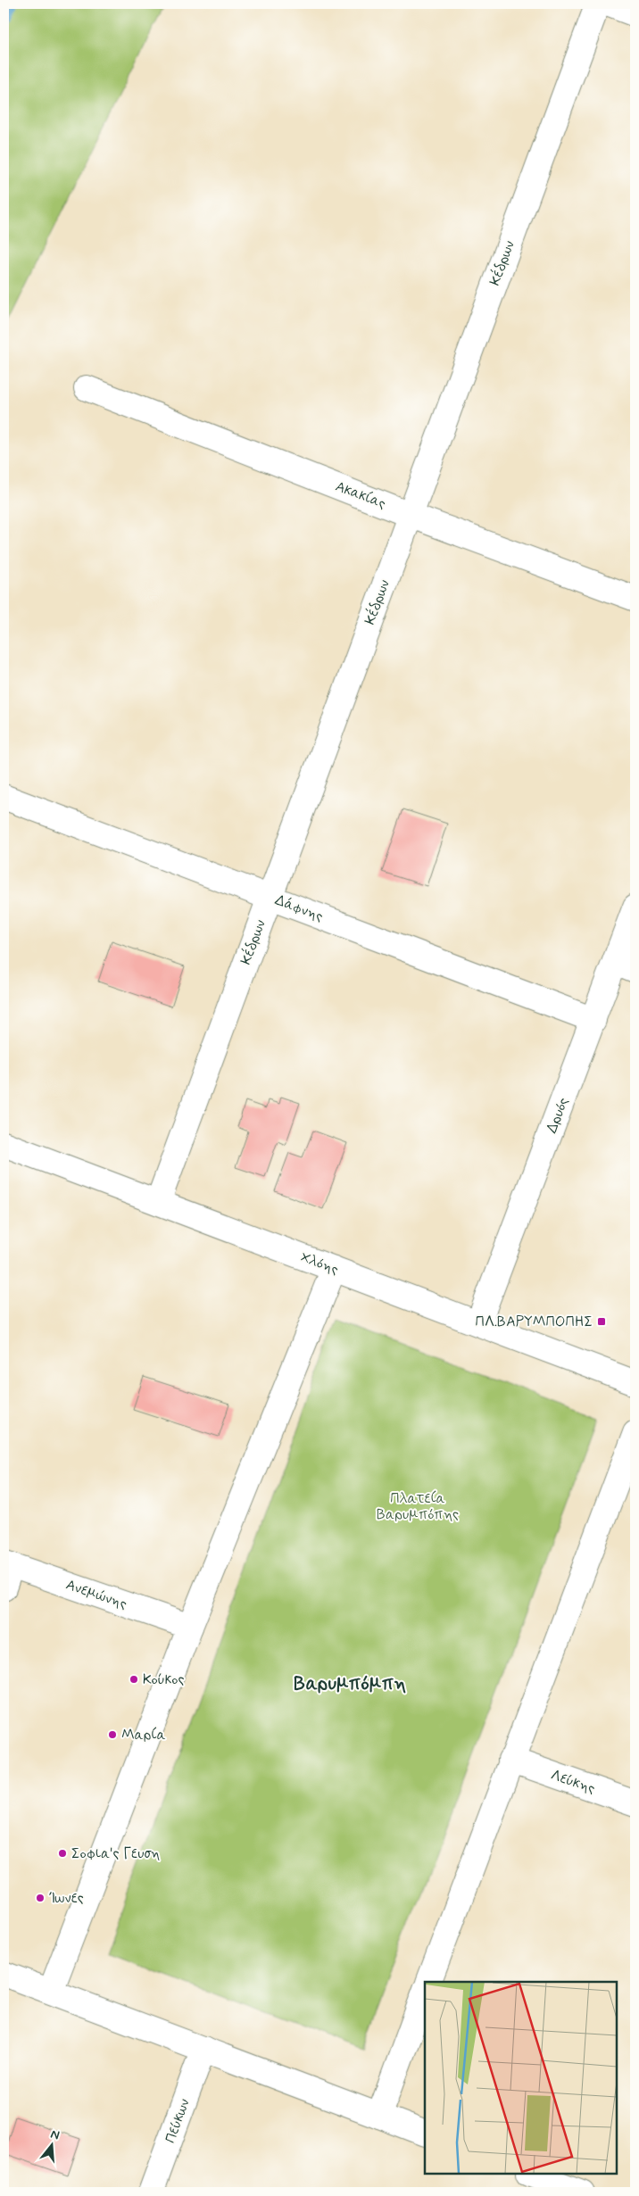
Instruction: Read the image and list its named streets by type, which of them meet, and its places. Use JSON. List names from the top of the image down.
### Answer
{
  "streets": {
    "street": [
      "Κέδρων",
      "Ακακίας",
      "Δάφνης",
      "Δρυός",
      "Χλόης",
      "Ανεμώνης",
      "Λεύκης",
      "Πεύκων"
    ]
  },
  "crossings": [
    ["Κέδρων", "Ακακίας"],
    ["Κέδρων", "Δάφνης"],
    ["Κέδρων", "Χλόης"],
    ["Δάφνης", "Δρυός"],
    ["Δρυός", "Χλόης"]
  ],
  "districts": ["Βαρυμπόμπη"],
  "parks": ["Πλατεία Βαρυμπόπης"],
  "places": {
    "transit": ["ΠΛ.ΒΑΡΥΜΠΟΠΗΣ"],
    "other": [
      "Κούκος",
      "Μαρία",
      "Σοφια'ς Γευση",
      "Ίωνες"
    ]
  },
  "north": "top"
}
